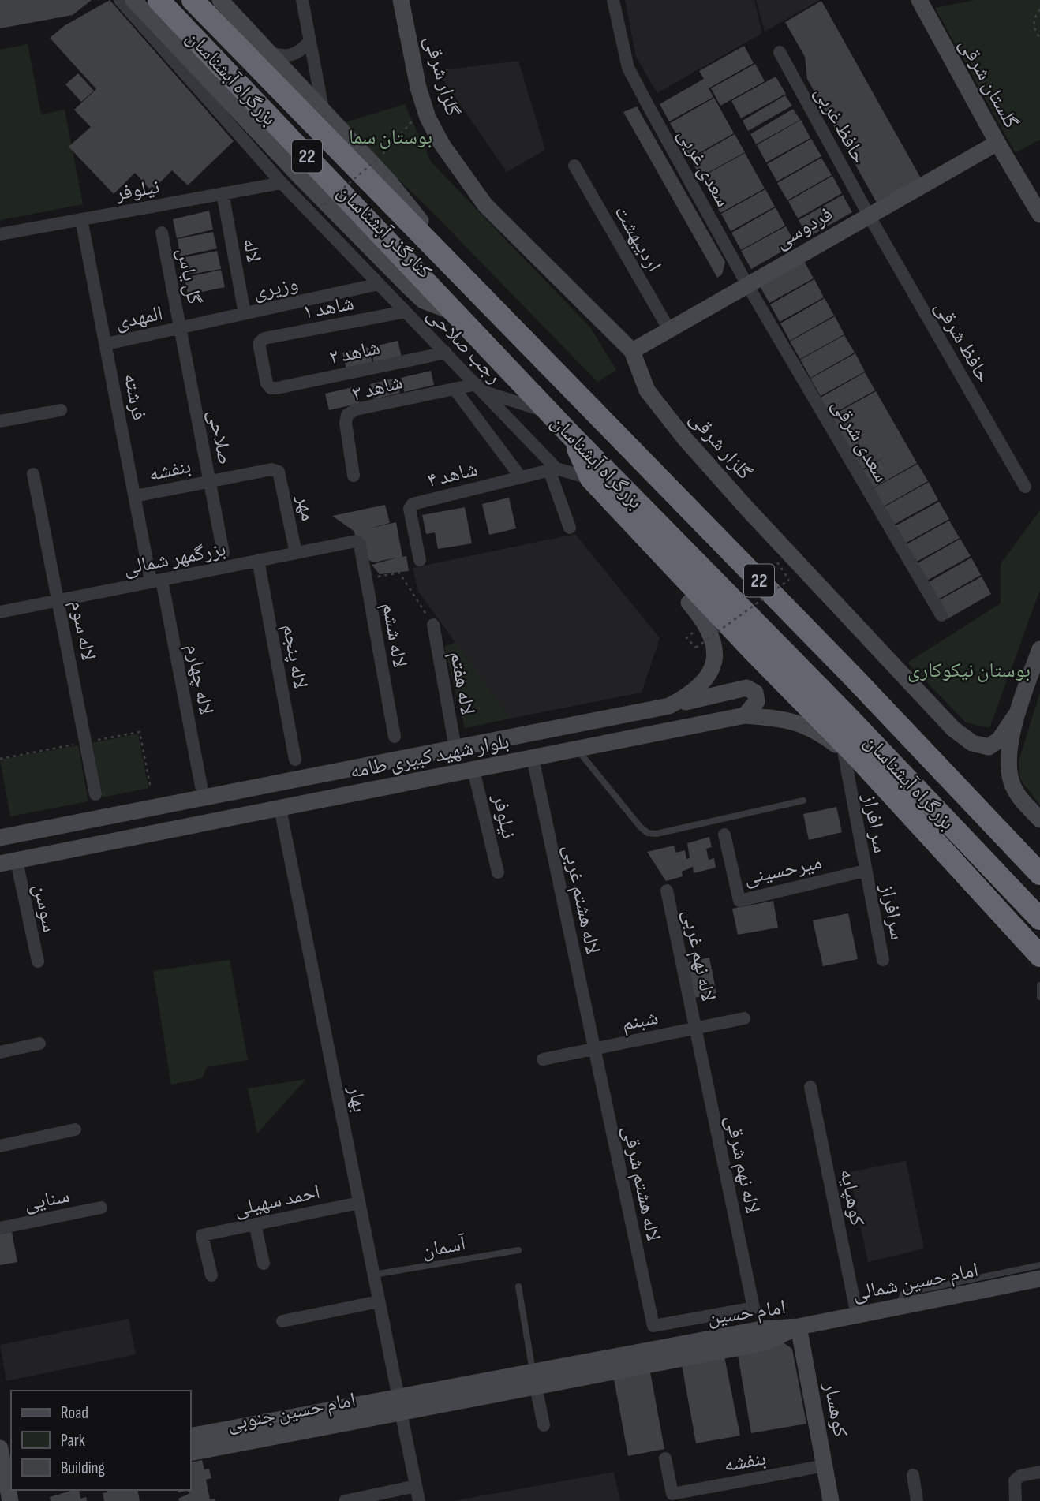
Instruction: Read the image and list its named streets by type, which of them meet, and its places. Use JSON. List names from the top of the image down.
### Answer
{
  "streets": {
    "highway": ["بزرگراه آبشناسان", "22"],
    "street": [
      "گلزار شرقی",
      "گلستان شرقی",
      "حافظ غربی",
      "سعدی غربی",
      "نیلوفر",
      "فردوسی",
      "کنارگذر آبشناسان",
      "اردیبهشت",
      "لاله",
      "گل یاس",
      "وزیری",
      "شاهد ۱",
      "المهدی",
      "حافظ شرقی",
      "رجب صلاحی",
      "شاهد ۲",
      "شاهد ۳",
      "فرشته",
      "صلاحی",
      "سعدی شرقی",
      "بنفشه",
      "شاهد ۴",
      "مهر",
      "بزرگمهر شمالی",
      "لاله سوم",
      "لاله ششم",
      "لاله پنجم",
      "لاله چهارم",
      "لاله هفتم",
      "بلوار شهید کبیری طامه",
      "سر افراز",
      "میرحسینی",
      "لاله هشتم غربی",
      "سوسن",
      "سرافراز",
      "لاله نهم غربی",
      "شبنم",
      "بهار",
      "لاله نهم شرقی",
      "لاله هشتم شرقی",
      "کوهپایه",
      "سنایی",
      "احمد سهیلی",
      "امام حسین شمالی",
      "امام حسین",
      "کوهسار",
      "امام حسین جنوبی"
    ],
    "lane": ["آسمان"]
  },
  "crossings": [
    ["گلزار شرقی", "فردوسی"],
    ["بزرگراه آبشناسان", "کنارگذر آبشناسان"],
    ["گلستان شرقی", "فردوسی"],
    ["حافظ غربی", "فردوسی"],
    ["حافظ غربی", "حافظ شرقی"],
    ["سعدی غربی", "فردوسی"],
    ["سعدی غربی", "سعدی شرقی"],
    ["نیلوفر", "لاله"],
    ["نیلوفر", "رجب صلاحی"],
    ["نیلوفر", "فرشته"],
    ["نیلوفر", "بلوار شهید کبیری طامه"],
    ["فردوسی", "اردیبهشت"],
    ["فردوسی", "حافظ شرقی"],
    ["فردوسی", "سعدی شرقی"],
    ["لاله", "وزیری"],
    ["گل یاس", "وزیری"],
    ["گل یاس", "المهدی"],
    ["گل یاس", "صلاحی"],
    ["وزیری", "المهدی"],
    ["وزیری", "رجب صلاحی"],
    ["وزیری", "صلاحی"],
    ["شاهد ۱", "رجب صلاحی"],
    ["شاهد ۱", "شاهد ۲"],
    ["المهدی", "فرشته"],
    ["المهدی", "صلاحی"],
    ["رجب صلاحی", "شاهد ۲"],
    ["رجب صلاحی", "شاهد ۳"],
    ["رجب صلاحی", "شاهد ۴"],
    ["فرشته", "بنفشه"],
    ["فرشته", "بزرگمهر شمالی"],
    ["فرشته", "لاله چهارم"],
    ["صلاحی", "بنفشه"],
    ["بنفشه", "مهر"],
    ["بنفشه", "کوهسار"],
    ["مهر", "بزرگمهر شمالی"],
    ["بزرگمهر شمالی", "لاله سوم"],
    ["بزرگمهر شمالی", "لاله ششم"],
    ["بزرگمهر شمالی", "لاله پنجم"],
    ["بزرگمهر شمالی", "لاله چهارم"],
    ["لاله هفتم", "بلوار شهید کبیری طامه"],
    ["بلوار شهید کبیری طامه", "سر افراز"],
    ["بلوار شهید کبیری طامه", "لاله هشتم غربی"],
    ["بلوار شهید کبیری طامه", "سوسن"],
    ["بلوار شهید کبیری طامه", "بهار"],
    ["سر افراز", "میرحسینی"],
    ["سر افراز", "سرافراز"],
    ["میرحسینی", "سرافراز"],
    ["لاله هشتم غربی", "شبنم"],
    ["لاله هشتم غربی", "لاله هشتم شرقی"],
    ["لاله نهم غربی", "شبنم"],
    ["لاله نهم غربی", "لاله نهم شرقی"],
    ["شبنم", "لاله نهم شرقی"],
    ["شبنم", "لاله هشتم شرقی"],
    ["بهار", "احمد سهیلی"],
    ["بهار", "آسمان"],
    ["بهار", "امام حسین"],
    ["بهار", "امام حسین جنوبی"],
    ["لاله نهم شرقی", "لاله هشتم شرقی"],
    ["کوهپایه", "امام حسین شمالی"],
    ["امام حسین شمالی", "امام حسین"],
    ["امام حسین شمالی", "کوهسار"],
    ["امام حسین", "کوهسار"],
    ["امام حسین", "امام حسین جنوبی"]
  ],
  "parks": ["بوستان سما", "بوستان نیکوکاری"],
  "legend": ["Road", "Park", "Building"]
}
